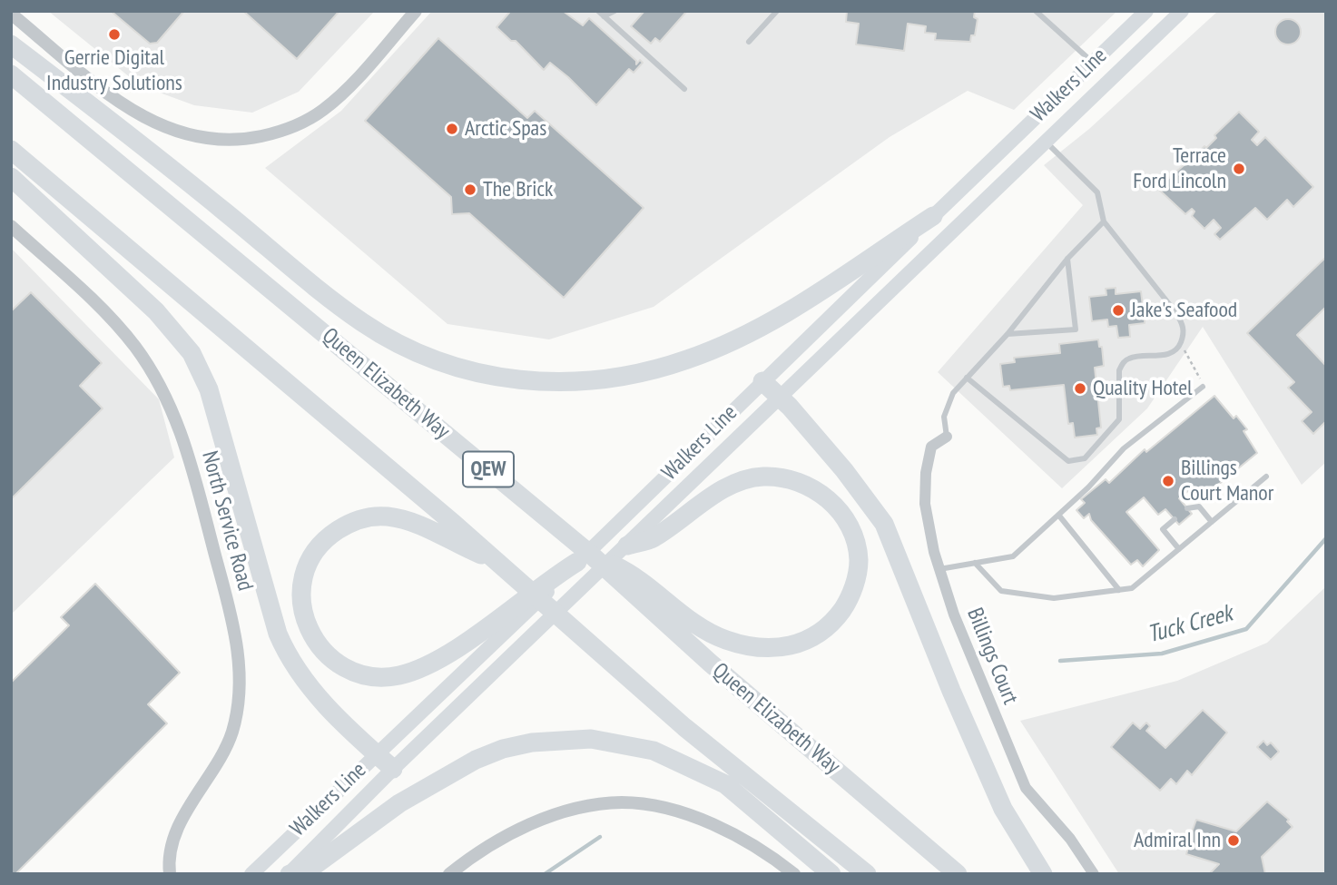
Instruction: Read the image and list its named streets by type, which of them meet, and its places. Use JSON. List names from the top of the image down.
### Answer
{
  "streets": {
    "highway": ["Queen Elizabeth Way", "QEW"],
    "main road": ["Walkers Line"],
    "street": ["North Service Road", "Billings Court"]
  },
  "crossings": [
    ["Walkers Line", "Queen Elizabeth Way"]
  ],
  "water": ["Tuck Creek"],
  "places": [
    "Gerrie Digital Industry Solutions",
    "Arctic Spas",
    "Terrace Ford Lincoln",
    "The Brick",
    "Jake's Seafood",
    "Quality Hotel",
    "Billings Court Manor",
    "Admiral Inn"
  ]
}
